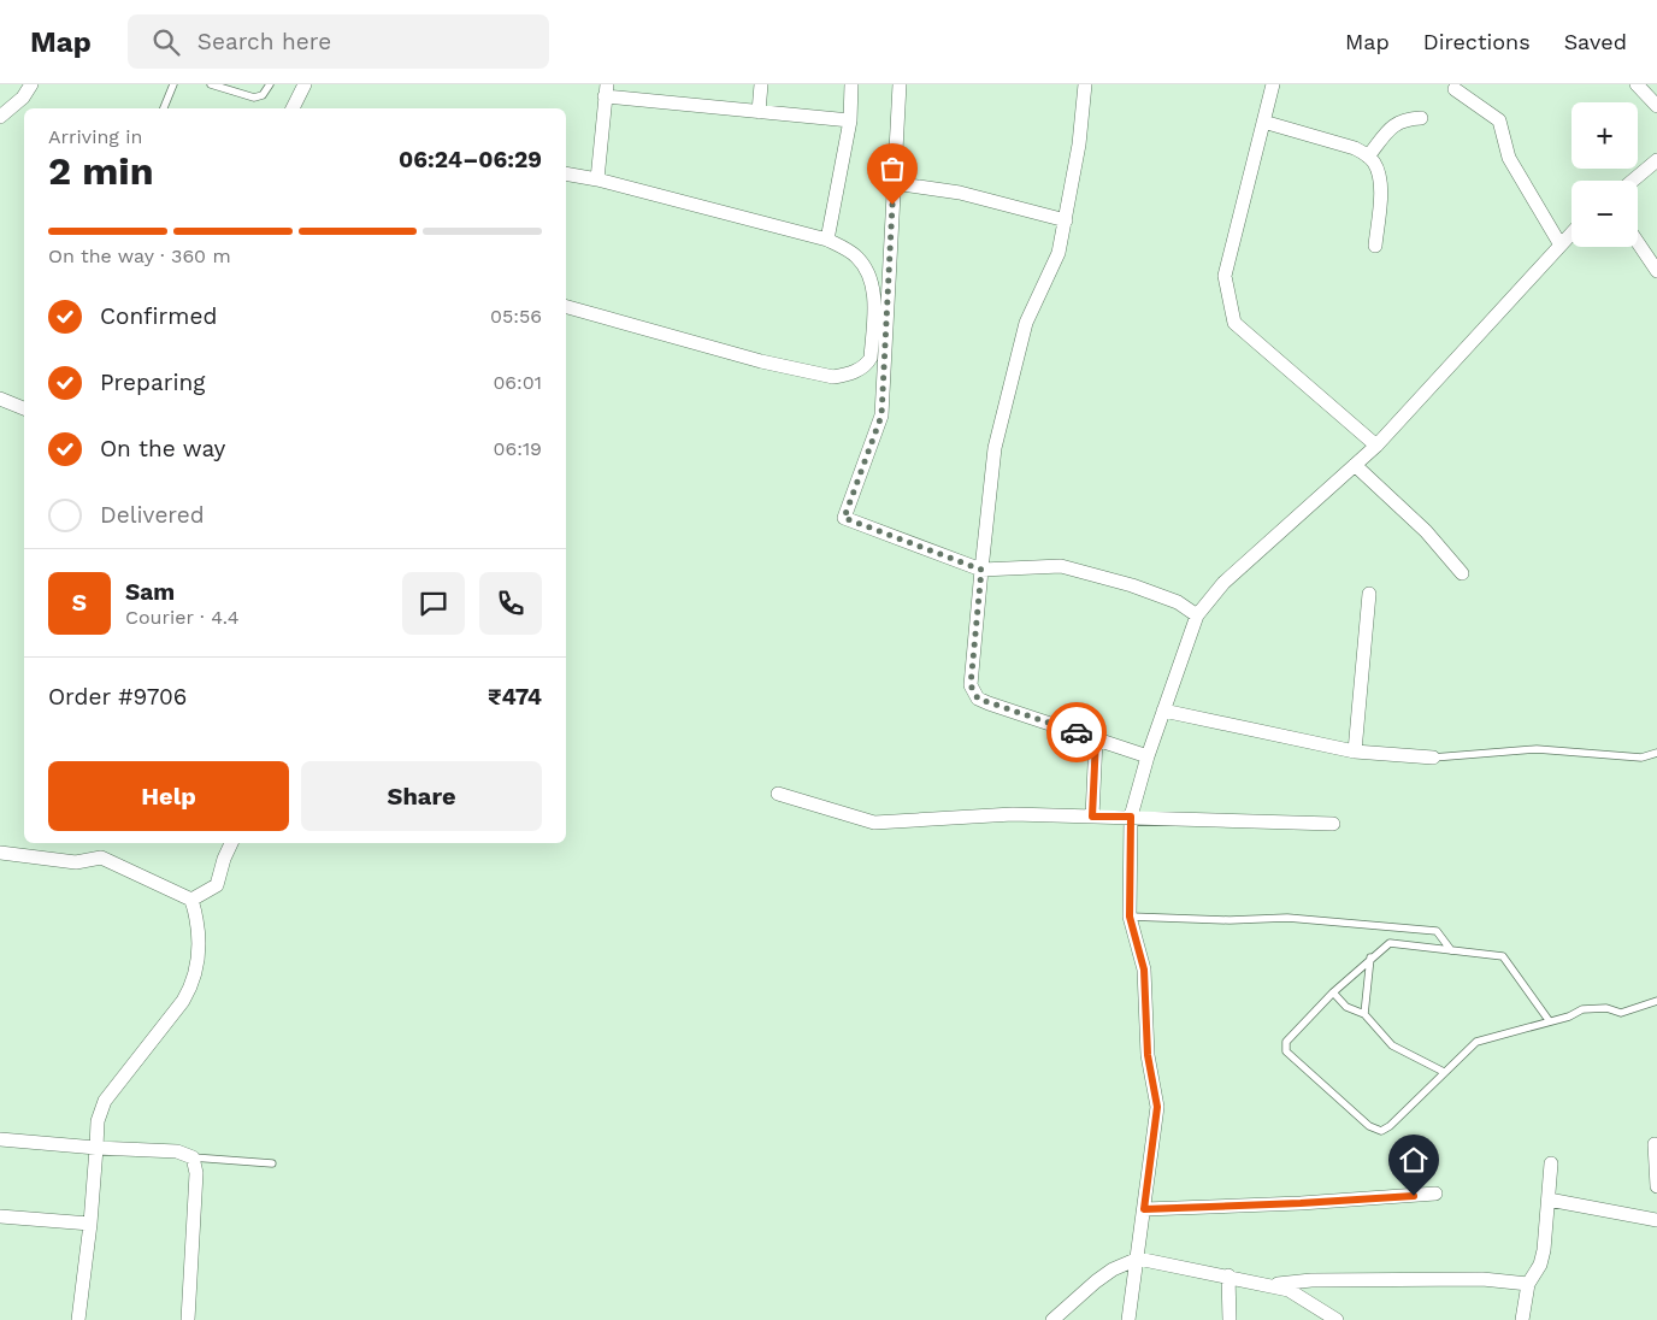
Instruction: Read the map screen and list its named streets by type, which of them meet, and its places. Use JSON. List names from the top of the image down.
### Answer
{
  "page": {
    "header": "Map",
    "search": "Search here",
    "nav": ["Map", "Directions", "Saved"],
    "map_buttons": ["+", "−"],
    "heading": ["2 min", "Arriving in", "06:24–06:29"],
    "panel": [
      "Sam",
      "Courier · 4.4",
      "Order #9706",
      "₹474"
    ],
    "bar": "On the way · 360 m",
    "list": [
      ["Confirmed", "05:56"],
      ["Preparing", "06:01"],
      ["On the way", "06:19"],
      "Delivered"
    ],
    "round": "S",
    "buttons": ["Help", "Share"]
  }
}
